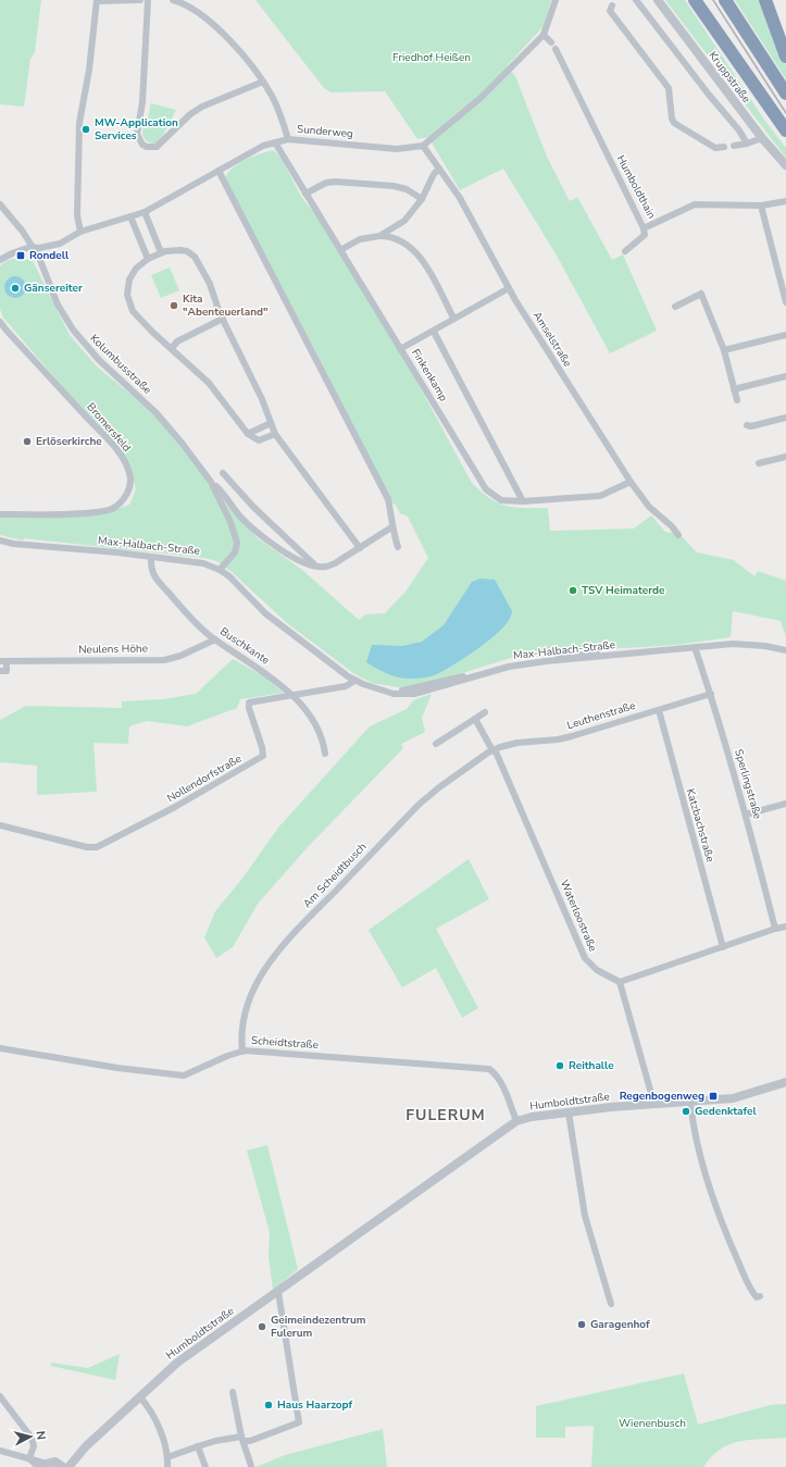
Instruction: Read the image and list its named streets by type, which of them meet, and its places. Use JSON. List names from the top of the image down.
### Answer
{
  "streets": {
    "street": [
      "Kruppstraße",
      "Sunderweg",
      "Humboldthain",
      "Amselstraße",
      "Kolumbusstraße",
      "Finkenkamp",
      "Bromersfeld",
      "Max-Halbach-Straße",
      "Buschkante",
      "Neulens Höhe",
      "Leuthenstraße",
      "Nollendorfstraße",
      "Sperlingstraße",
      "Katzbachstraße",
      "Am Scheidtbusch",
      "Waterloostraße",
      "Scheidtstraße",
      "Humboldtstraße"
    ]
  },
  "crossings": [
    ["Sunderweg", "Amselstraße"],
    ["Sunderweg", "Kolumbusstraße"],
    ["Sunderweg", "Finkenkamp"],
    ["Amselstraße", "Finkenkamp"],
    ["Kolumbusstraße", "Max-Halbach-Straße"],
    ["Max-Halbach-Straße", "Buschkante"],
    ["Max-Halbach-Straße", "Nollendorfstraße"],
    ["Max-Halbach-Straße", "Sperlingstraße"],
    ["Buschkante", "Neulens Höhe"],
    ["Buschkante", "Nollendorfstraße"],
    ["Leuthenstraße", "Sperlingstraße"],
    ["Leuthenstraße", "Katzbachstraße"],
    ["Leuthenstraße", "Am Scheidtbusch"],
    ["Leuthenstraße", "Waterloostraße"],
    ["Am Scheidtbusch", "Waterloostraße"],
    ["Am Scheidtbusch", "Scheidtstraße"],
    ["Scheidtstraße", "Humboldtstraße"]
  ],
  "districts": ["FULERUM"],
  "parks": ["Friedhof Heißen", "Wienenbusch"],
  "places": {
    "other": [
      "MW-Application Services",
      "Gänsereiter",
      "Kita \"Abenteuerland\"",
      "Erlöserkirche",
      "TSV Heimaterde",
      "Reithalle",
      "Gedenktafel",
      "Garagenhof",
      "Geimeindezentrum Fulerum",
      "Haus Haarzopf"
    ],
    "transit": ["Rondell", "Regenbogenweg"]
  },
  "north": "right"
}
